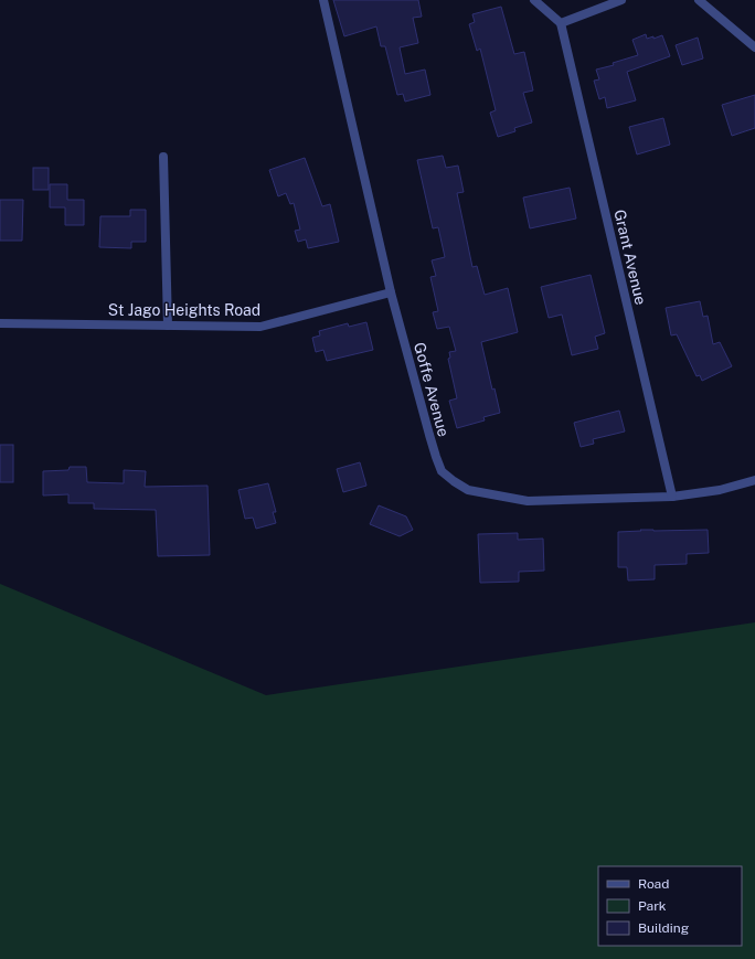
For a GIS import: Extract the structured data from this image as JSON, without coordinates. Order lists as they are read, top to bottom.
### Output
{
  "streets": {
    "street": ["Grant Avenue", "St Jago Heights Road", "Goffe Avenue"]
  },
  "crossings": [
    ["Grant Avenue", "Goffe Avenue"],
    ["St Jago Heights Road", "Goffe Avenue"]
  ],
  "legend": ["Road", "Park", "Building"]
}
